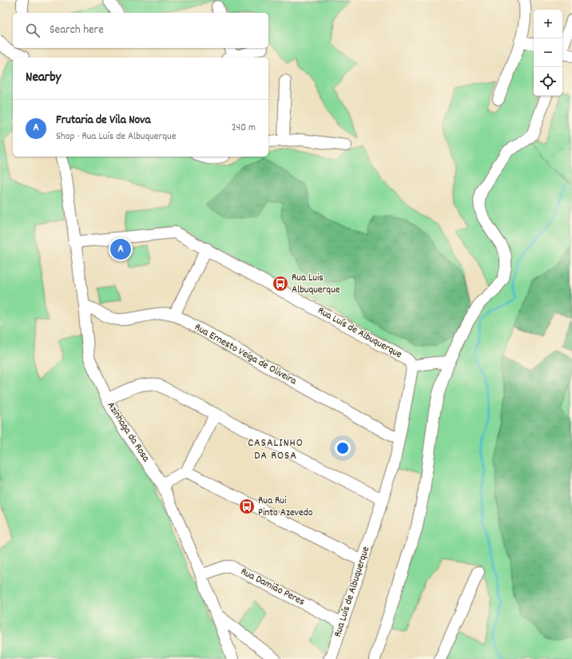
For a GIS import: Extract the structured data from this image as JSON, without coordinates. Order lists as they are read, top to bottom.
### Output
{
  "streets": {
    "street": [
      "Rua Luís de Albuquerque",
      "Rua Ernesto Veiga de Oliveira",
      "Azinhaga da Rosa",
      "Rua Damião Peres"
    ]
  },
  "crossings": [
    ["Rua Luís de Albuquerque", "Rua Ernesto Veiga de Oliveira"],
    ["Rua Luís de Albuquerque", "Azinhaga da Rosa"],
    ["Rua Luís de Albuquerque", "Rua Damião Peres"],
    ["Rua Ernesto Veiga de Oliveira", "Azinhaga da Rosa"],
    ["Azinhaga da Rosa", "Rua Damião Peres"]
  ],
  "districts": ["CASALINHO DA ROSA"],
  "places": {
    "bus stop": ["Rua Luis Albuquerque", "Rua Rui Pinto Azevedo"]
  },
  "page": {
    "map_buttons": ["+", "−"],
    "search": "Search here",
    "heading": "Nearby",
    "list": [
      {
        "mark": "A",
        "name": "Frutaria de Vila Nova",
        "note": "Shop · Rua Luís de Albuquerque",
        "value": "240 m"
      }
    ],
    "pins": "A"
  }
}
